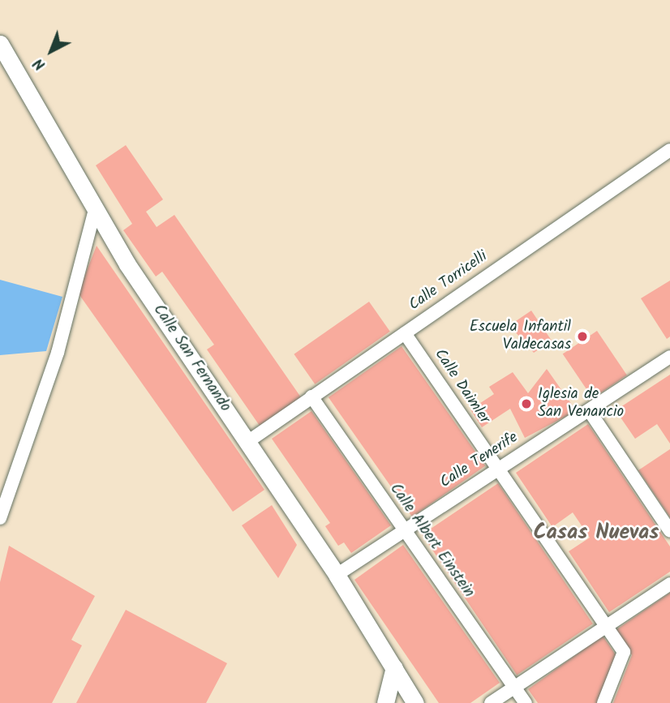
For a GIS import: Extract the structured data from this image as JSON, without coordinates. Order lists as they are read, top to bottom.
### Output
{
  "streets": {
    "street": [
      "Calle Torricelli",
      "Calle San Fernando",
      "Calle Daimler",
      "Calle Tenerife",
      "Calle Albert Einstein"
    ]
  },
  "crossings": [
    ["Calle Torricelli", "Calle San Fernando"],
    ["Calle Torricelli", "Calle Daimler"],
    ["Calle Torricelli", "Calle Albert Einstein"],
    ["Calle San Fernando", "Calle Tenerife"],
    ["Calle Daimler", "Calle Tenerife"],
    ["Calle Tenerife", "Calle Albert Einstein"]
  ],
  "districts": ["Casas Nuevas"],
  "places": ["Escuela Infantil Valdecasas", "Iglesia de San Venancio"],
  "north": "bottom left"
}
